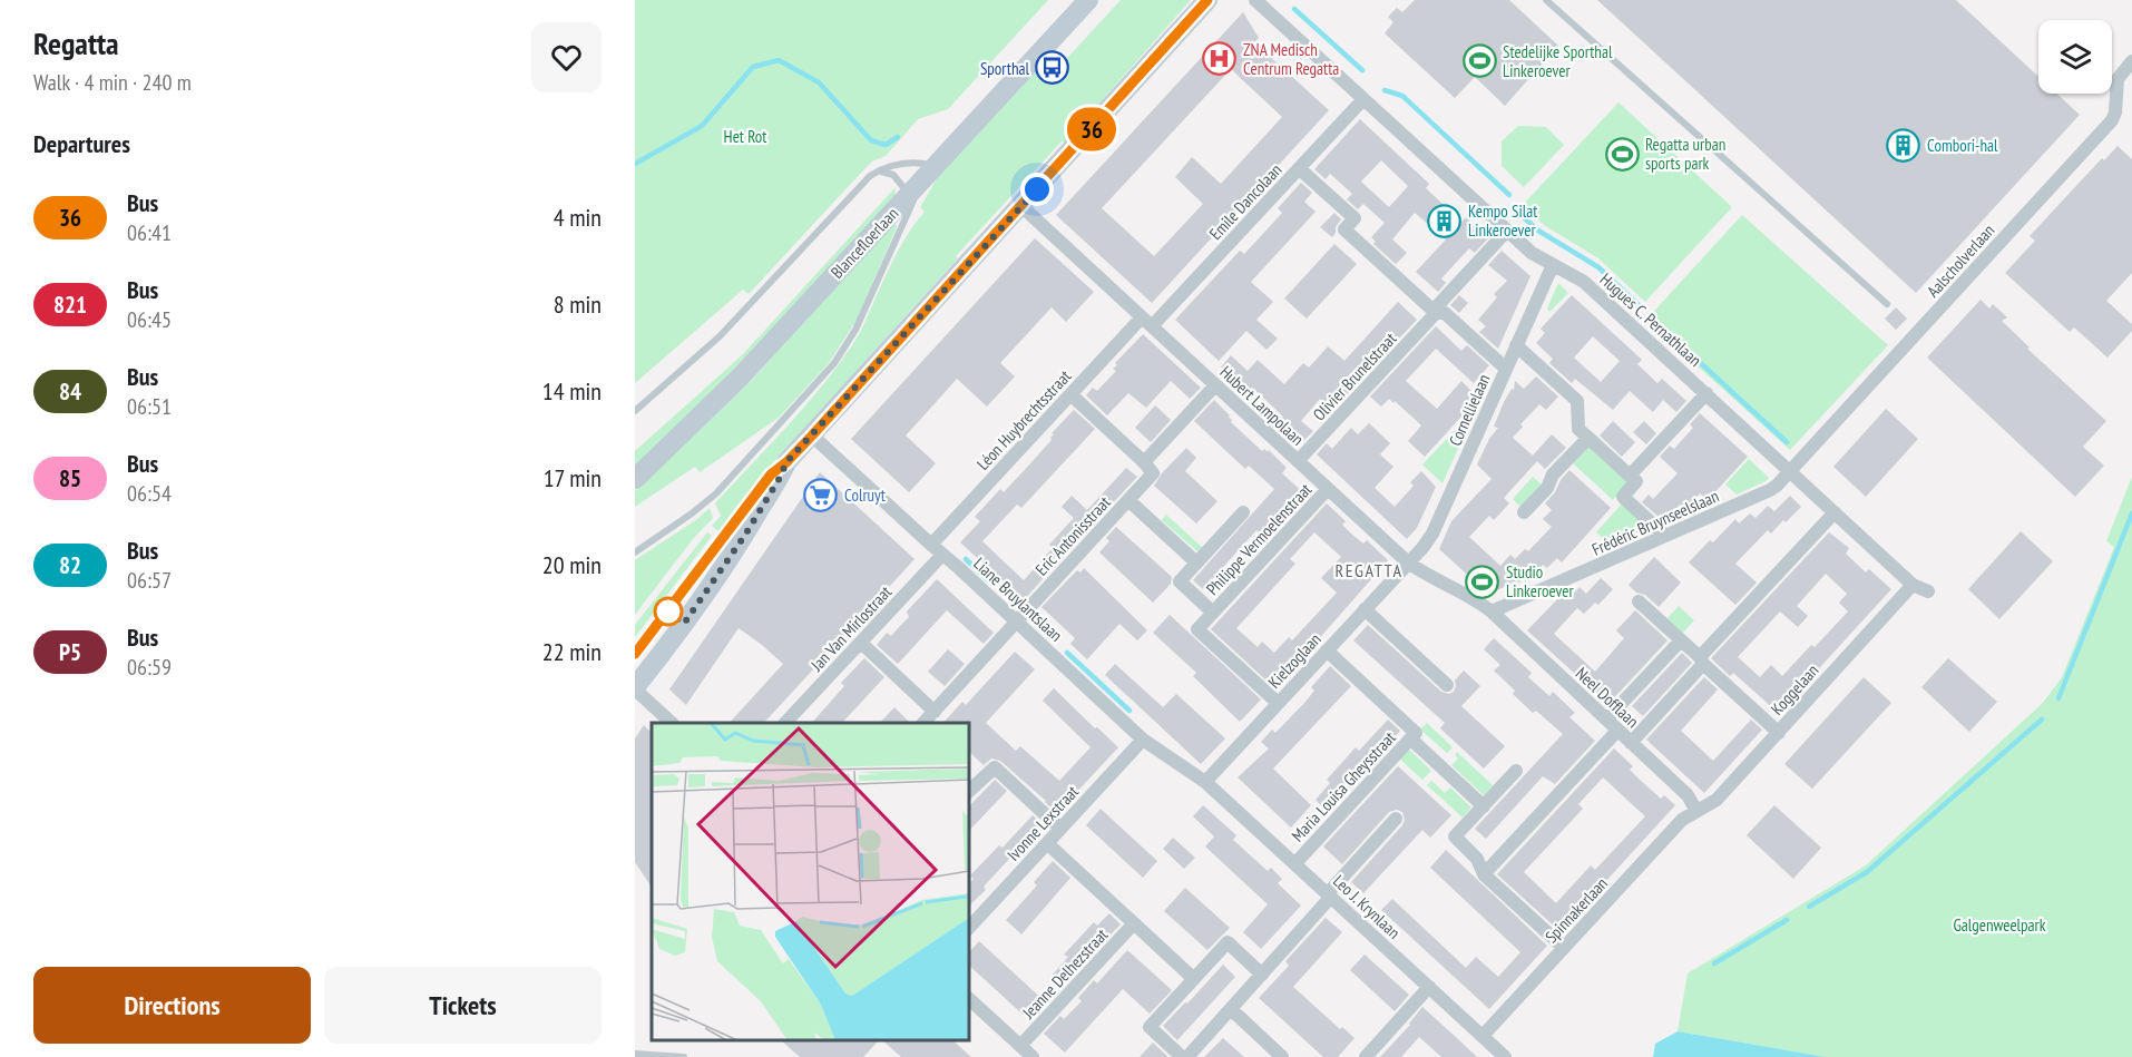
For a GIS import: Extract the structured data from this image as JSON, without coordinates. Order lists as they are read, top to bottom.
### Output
{
  "streets": {
    "main road": ["Blancefloerlaan"],
    "street": [
      "Emile Dancolaan",
      "Aalscholverlaan",
      "Hugues C. Pernathlaan",
      "Olivier Brunelstraat",
      "Hubert Lampolaan",
      "Cornellielaan",
      "Léon Huybrechtsstraat",
      "Frédéric Bruynseelslaan",
      "Eric Antonisstraat",
      "Philippe Vermoelenstraat",
      "Liane Bruylantslaan",
      "Jan Van Mirlostraat",
      "Kielzoglaan",
      "Koggelaan",
      "Neel Dofflaan",
      "Maria Louisa Gheysstraat",
      "Ivonne Lexstraat",
      "Leo J. Krynlaan",
      "Spinnakerlaan",
      "Jeanne Delhezstraat"
    ]
  },
  "crossings": [
    ["Emile Dancolaan", "Hugues C. Pernathlaan"],
    ["Emile Dancolaan", "Hubert Lampolaan"],
    ["Emile Dancolaan", "Léon Huybrechtsstraat"],
    ["Aalscholverlaan", "Hugues C. Pernathlaan"],
    ["Aalscholverlaan", "Frédéric Bruynseelslaan"],
    ["Hugues C. Pernathlaan", "Olivier Brunelstraat"],
    ["Hugues C. Pernathlaan", "Cornellielaan"],
    ["Hugues C. Pernathlaan", "Frédéric Bruynseelslaan"],
    ["Hugues C. Pernathlaan", "Koggelaan"],
    ["Olivier Brunelstraat", "Hubert Lampolaan"],
    ["Hubert Lampolaan", "Cornellielaan"],
    ["Hubert Lampolaan", "Léon Huybrechtsstraat"],
    ["Hubert Lampolaan", "Frédéric Bruynseelslaan"],
    ["Hubert Lampolaan", "Eric Antonisstraat"],
    ["Hubert Lampolaan", "Philippe Vermoelenstraat"],
    ["Hubert Lampolaan", "Kielzoglaan"],
    ["Hubert Lampolaan", "Neel Dofflaan"],
    ["Cornellielaan", "Kielzoglaan"],
    ["Léon Huybrechtsstraat", "Liane Bruylantslaan"],
    ["Frédéric Bruynseelslaan", "Neel Dofflaan"],
    ["Eric Antonisstraat", "Liane Bruylantslaan"],
    ["Liane Bruylantslaan", "Jan Van Mirlostraat"],
    ["Liane Bruylantslaan", "Kielzoglaan"],
    ["Liane Bruylantslaan", "Ivonne Lexstraat"],
    ["Liane Bruylantslaan", "Leo J. Krynlaan"],
    ["Kielzoglaan", "Leo J. Krynlaan"],
    ["Koggelaan", "Neel Dofflaan"],
    ["Koggelaan", "Spinnakerlaan"],
    ["Neel Dofflaan", "Spinnakerlaan"],
    ["Maria Louisa Gheysstraat", "Leo J. Krynlaan"],
    ["Leo J. Krynlaan", "Spinnakerlaan"]
  ],
  "districts": ["REGATTA"],
  "parks": ["Het Rot", "Galgenweelpark"],
  "places": {
    "hospital": ["ZNA Medisch Centrum Regatta"],
    "sports": ["Stedelijke Sporthal Linkeroever", "Regatta urban sports park", "Studio Linkeroever"],
    "bus stop": ["Sporthal"],
    "building": ["Combori-hal", "Kempo Silat Linkeroever"],
    "supermarket": ["Colruyt"]
  },
  "lines": ["bus line 36"],
  "page": {
    "heading": [
      ["Regatta", "Walk · 4 min · 240 m"],
      "Departures"
    ],
    "on_map": "36",
    "list": [
      {
        "mark": "36",
        "name": "Bus",
        "note": "06:41",
        "value": "4 min"
      },
      {
        "mark": "821",
        "name": "Bus",
        "note": "06:45",
        "value": "8 min"
      },
      {
        "mark": "84",
        "name": "Bus",
        "note": "06:51",
        "value": "14 min"
      },
      {
        "mark": "85",
        "name": "Bus",
        "note": "06:54",
        "value": "17 min"
      },
      {
        "mark": "82",
        "name": "Bus",
        "note": "06:57",
        "value": "20 min"
      },
      {
        "mark": "P5",
        "name": "Bus",
        "note": "06:59",
        "value": "22 min"
      }
    ],
    "buttons": ["Directions", "Tickets"]
  }
}
